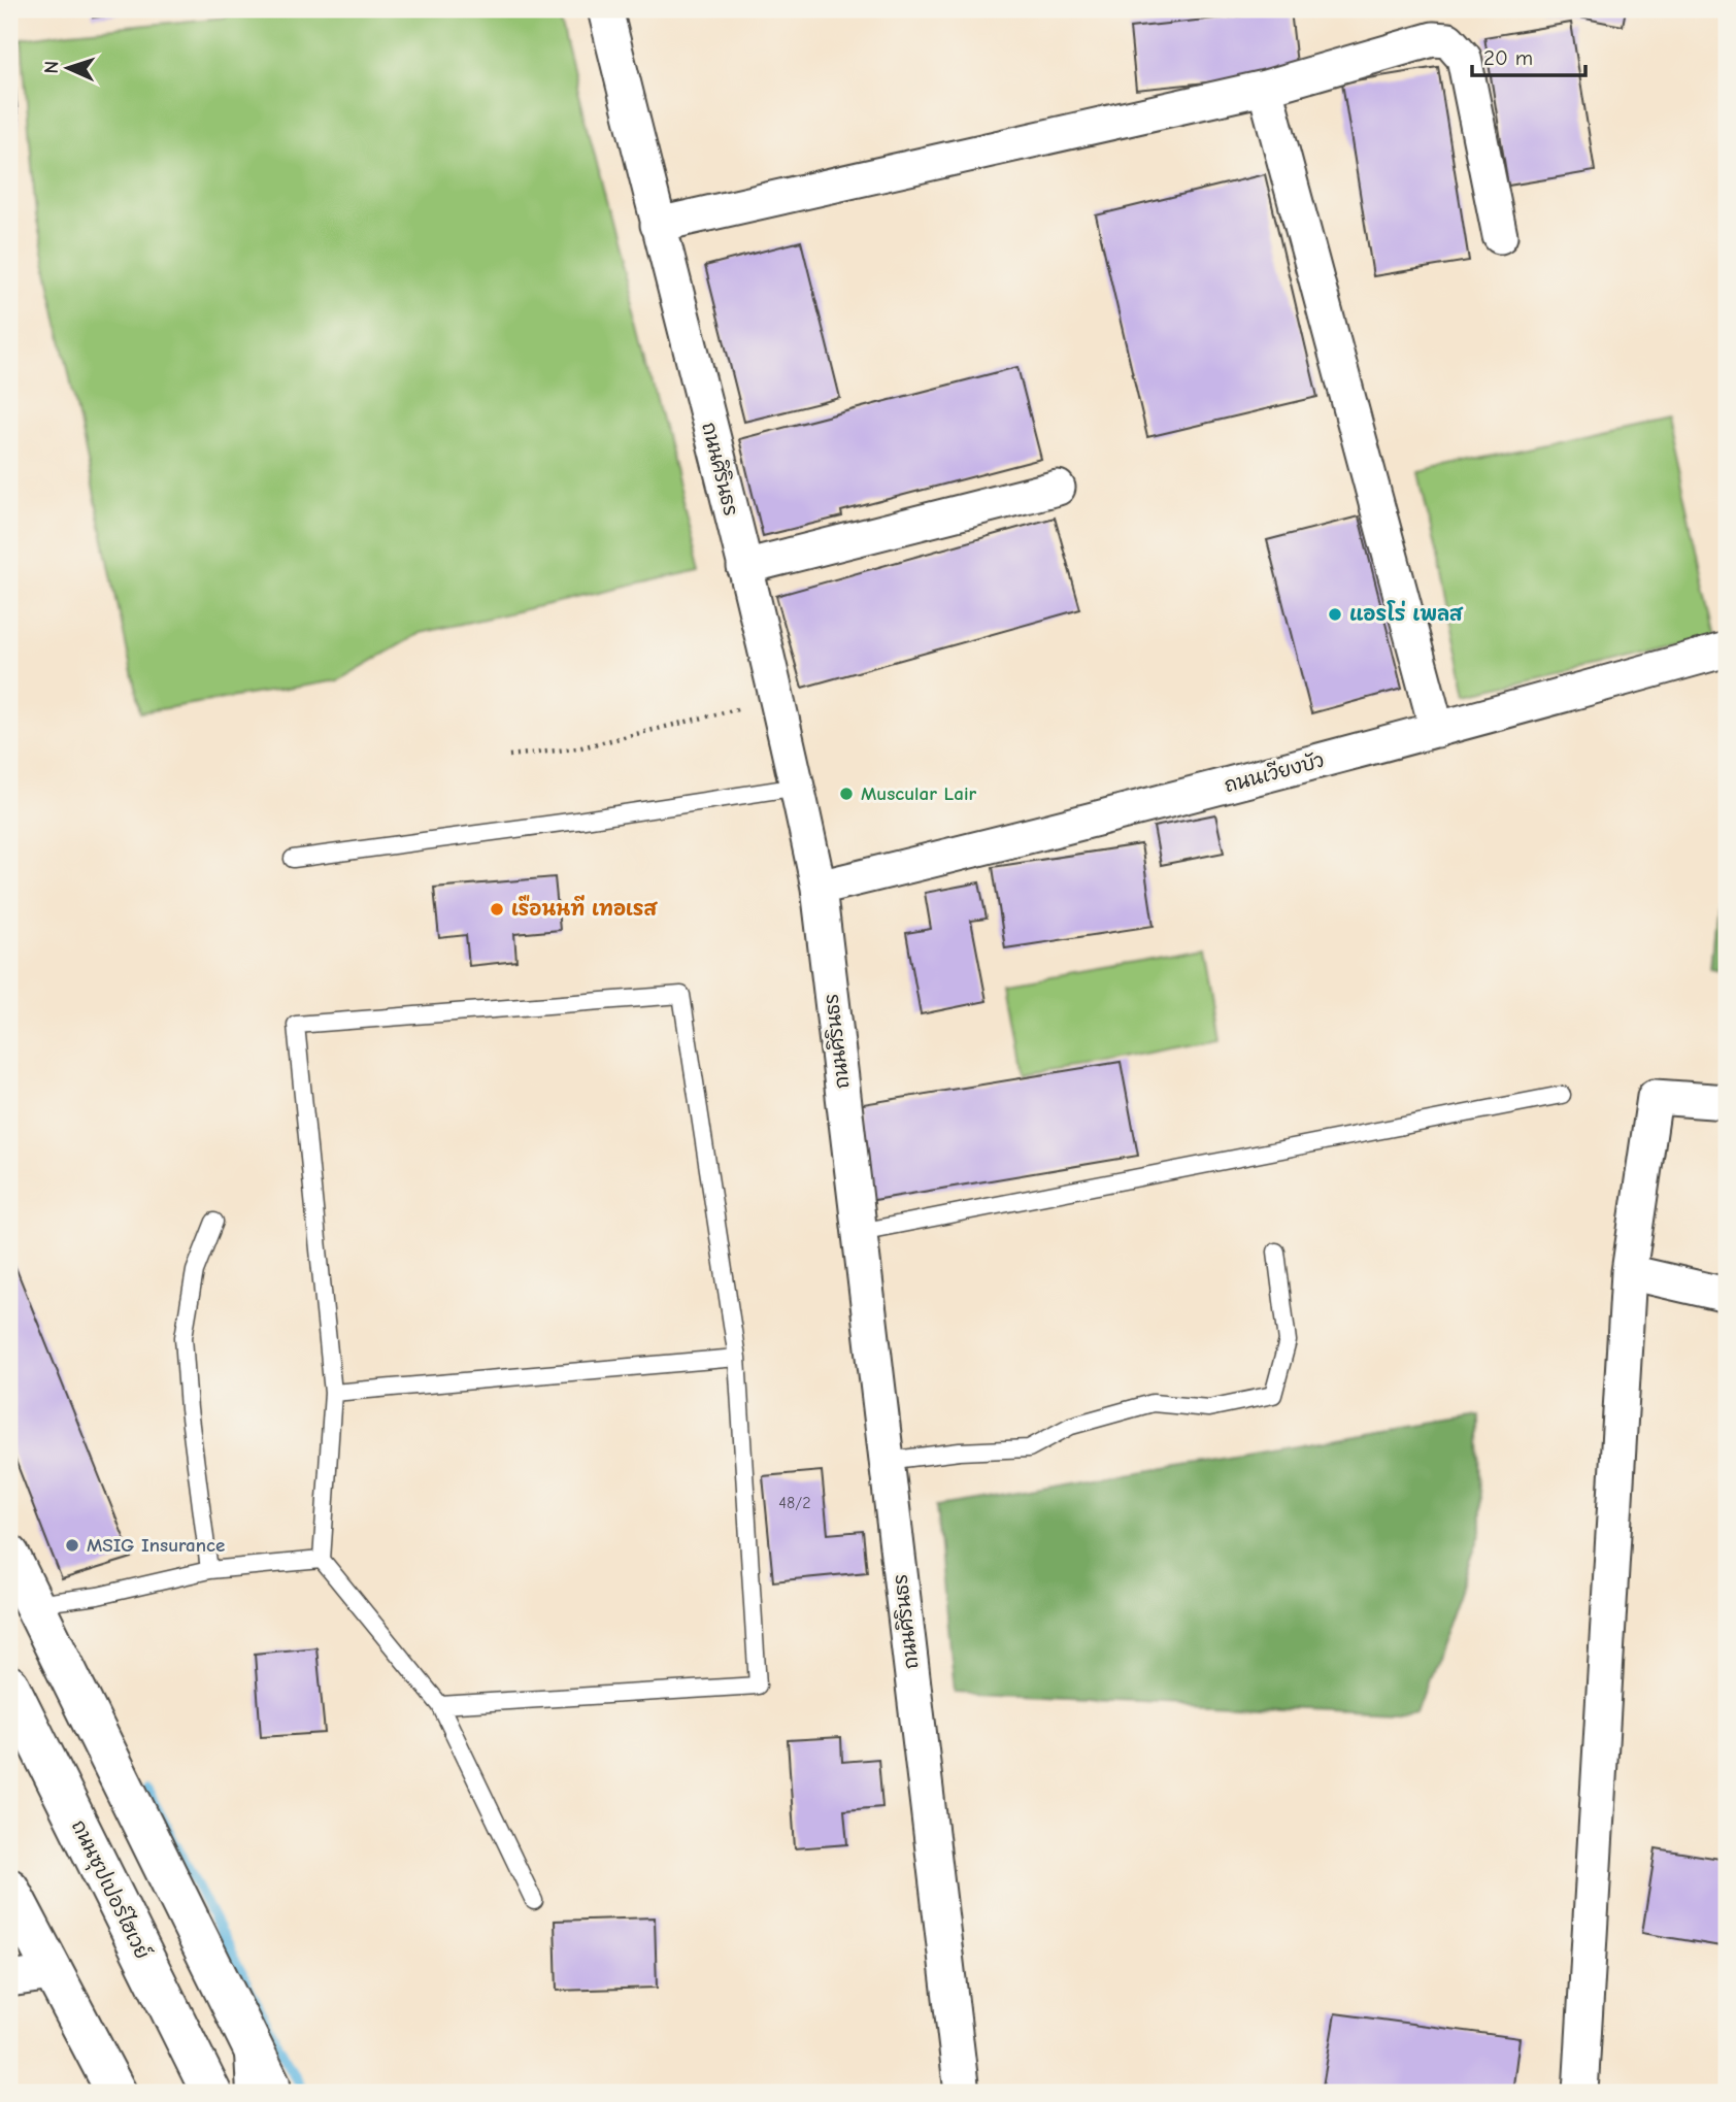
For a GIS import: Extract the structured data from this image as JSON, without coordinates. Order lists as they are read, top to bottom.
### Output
{
  "streets": {
    "main road": ["ถนนซุปเปอร์ไฮเวย์"],
    "street": ["ถนนศิรินธร", "ถนนเวียงบัว"]
  },
  "crossings": [
    ["ถนนศิรินธร", "ถนนเวียงบัว"]
  ],
  "places": [
    "แอรโร่ เพลส",
    "Muscular Lair",
    "เรือนนที เทอเรส",
    "MSIG Insurance"
  ],
  "house_numbers": ["48/2"],
  "scale_bar": "20 m",
  "north": "left"
}
